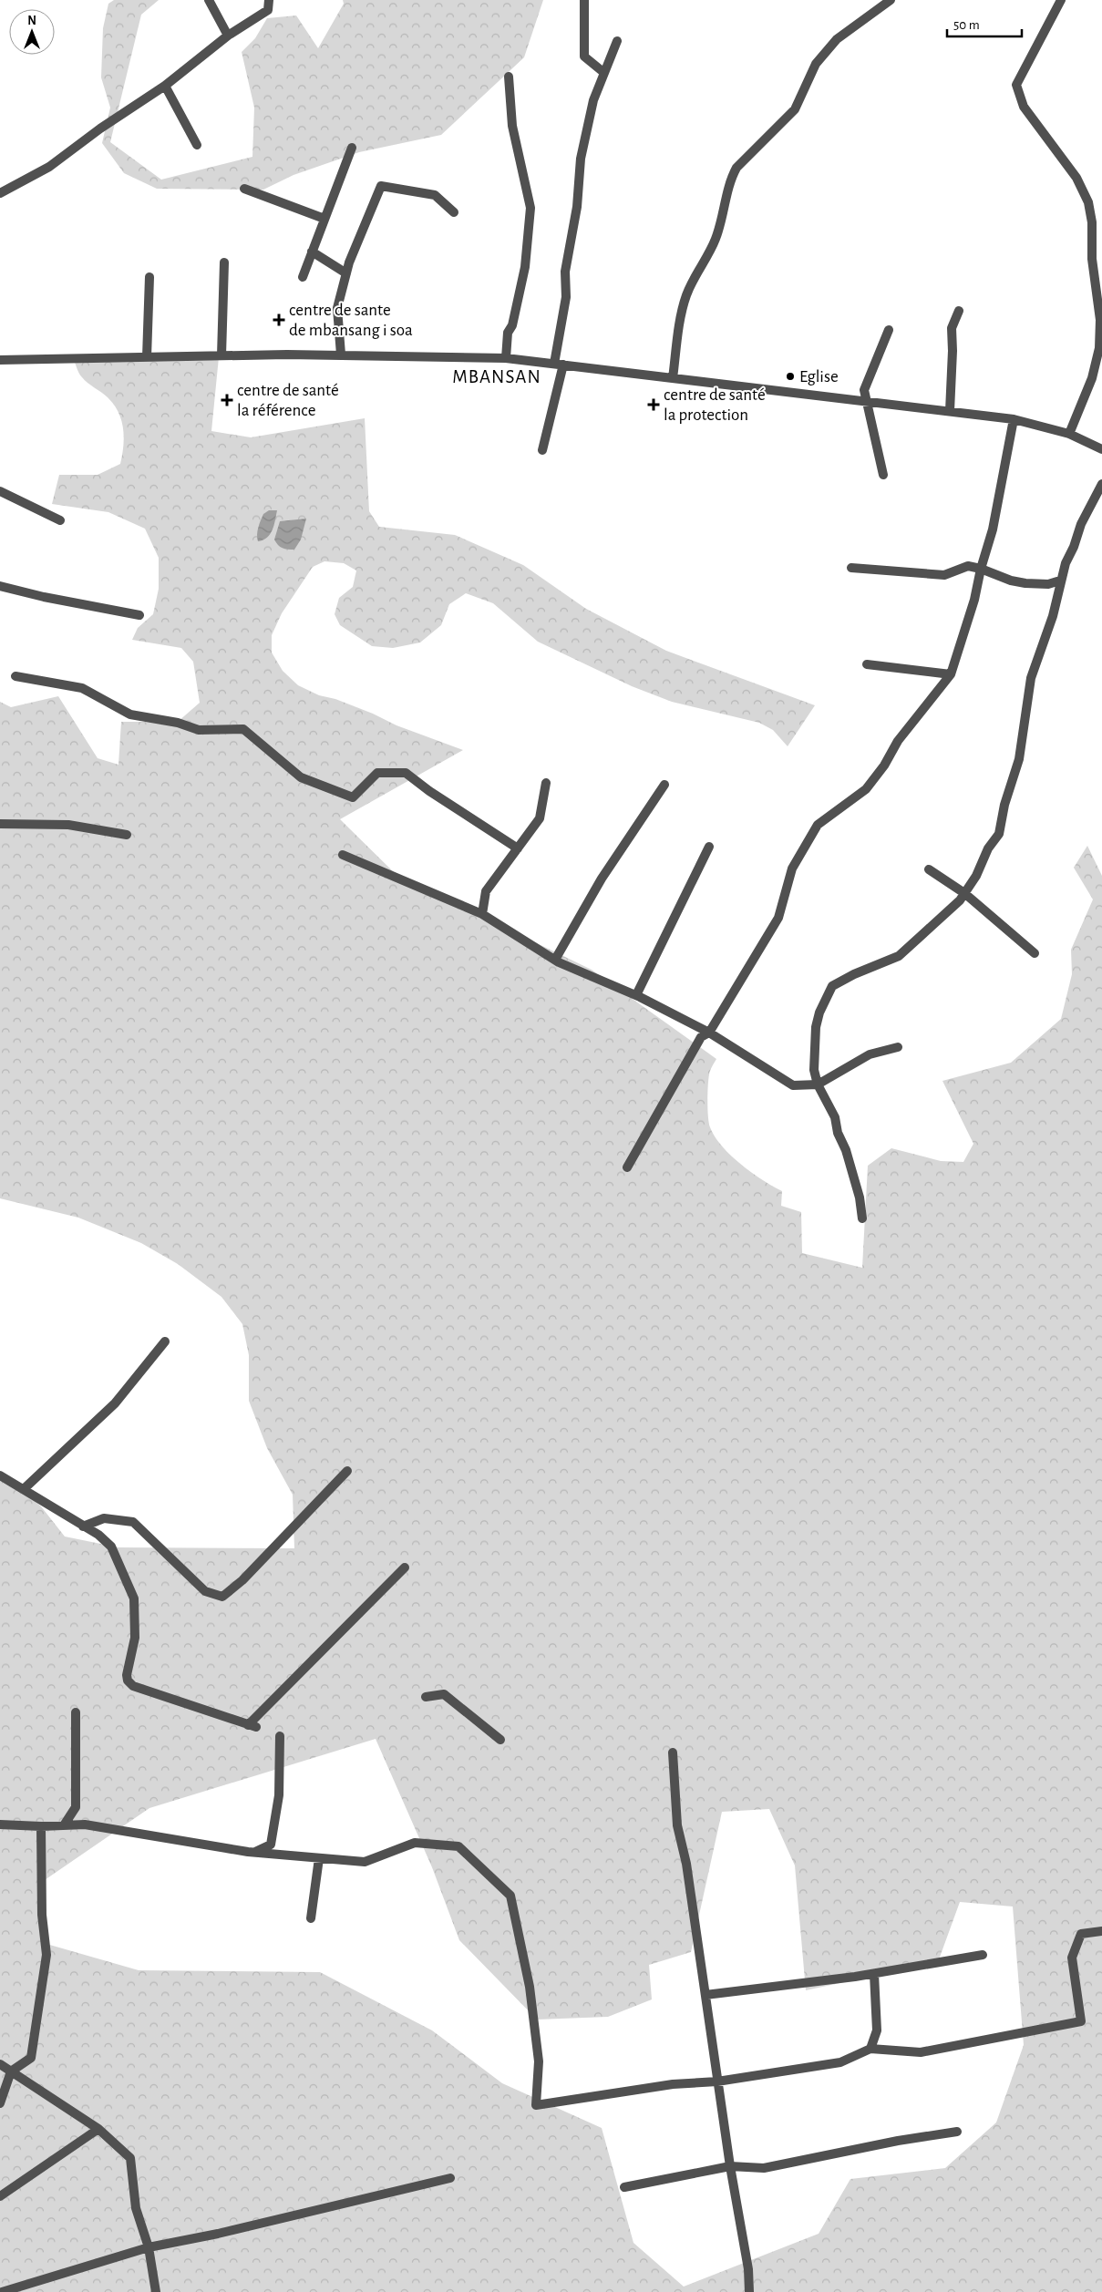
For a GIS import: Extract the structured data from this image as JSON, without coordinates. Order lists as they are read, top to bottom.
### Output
{
  "districts": ["MBANSAN"],
  "places": {
    "health": ["centre de sante de mbansang i soa", "centre de santé la référence", "centre de santé la protection"],
    "other": ["Eglise"]
  },
  "scale_bar": "50 m",
  "north": "top"
}
